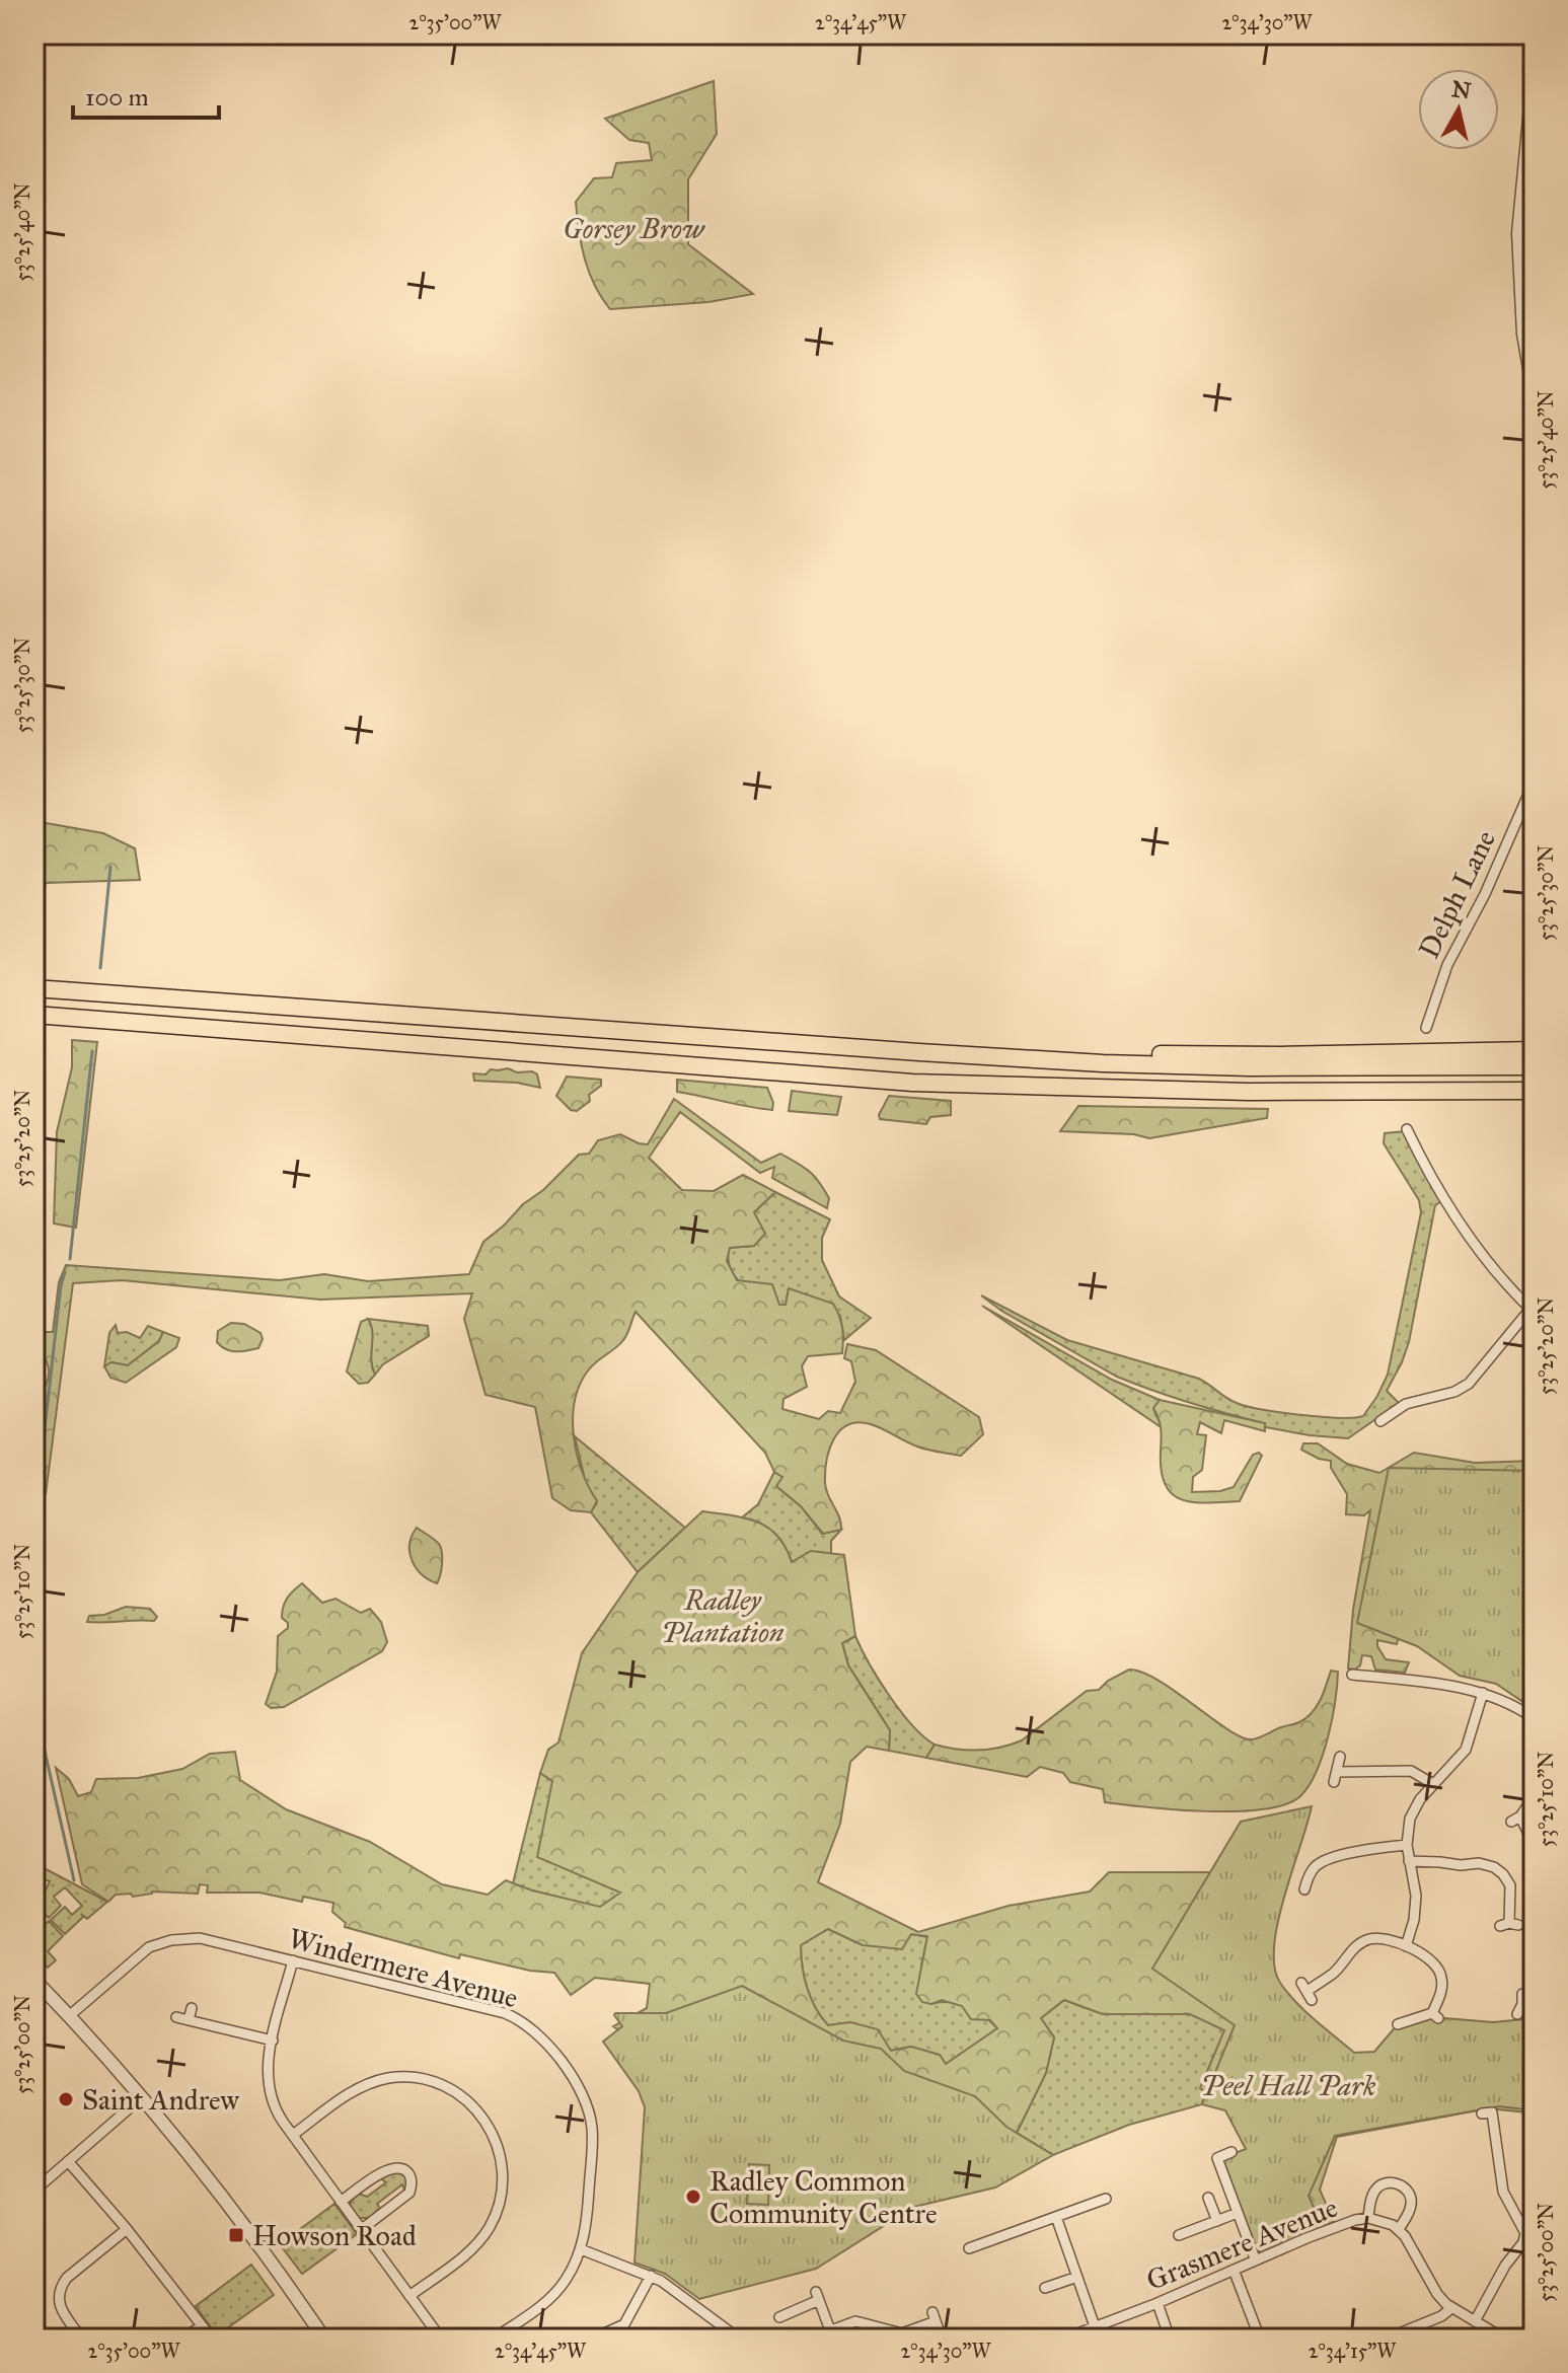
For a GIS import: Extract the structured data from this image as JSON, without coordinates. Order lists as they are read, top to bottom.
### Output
{
  "streets": {
    "street": ["Delph Lane", "Windermere Avenue", "Grasmere Avenue"]
  },
  "parks": ["Gorsey Brow", "Radley Plantation", "Peel Hall Park"],
  "places": {
    "other": ["Saint Andrew", "Radley Common Community Centre"],
    "transit": ["Howson Road"]
  },
  "scale_bar": "100 m",
  "north": "top",
  "coordinates": [
    "2°35'00\"W",
    "2°34'45\"W",
    "2°34'30\"W",
    "53°25'40\"N",
    "53°25'30\"N",
    "53°25'20\"N",
    "53°25'10\"N",
    "53°25'00\"N",
    "2°34'15\"W"
  ]
}
